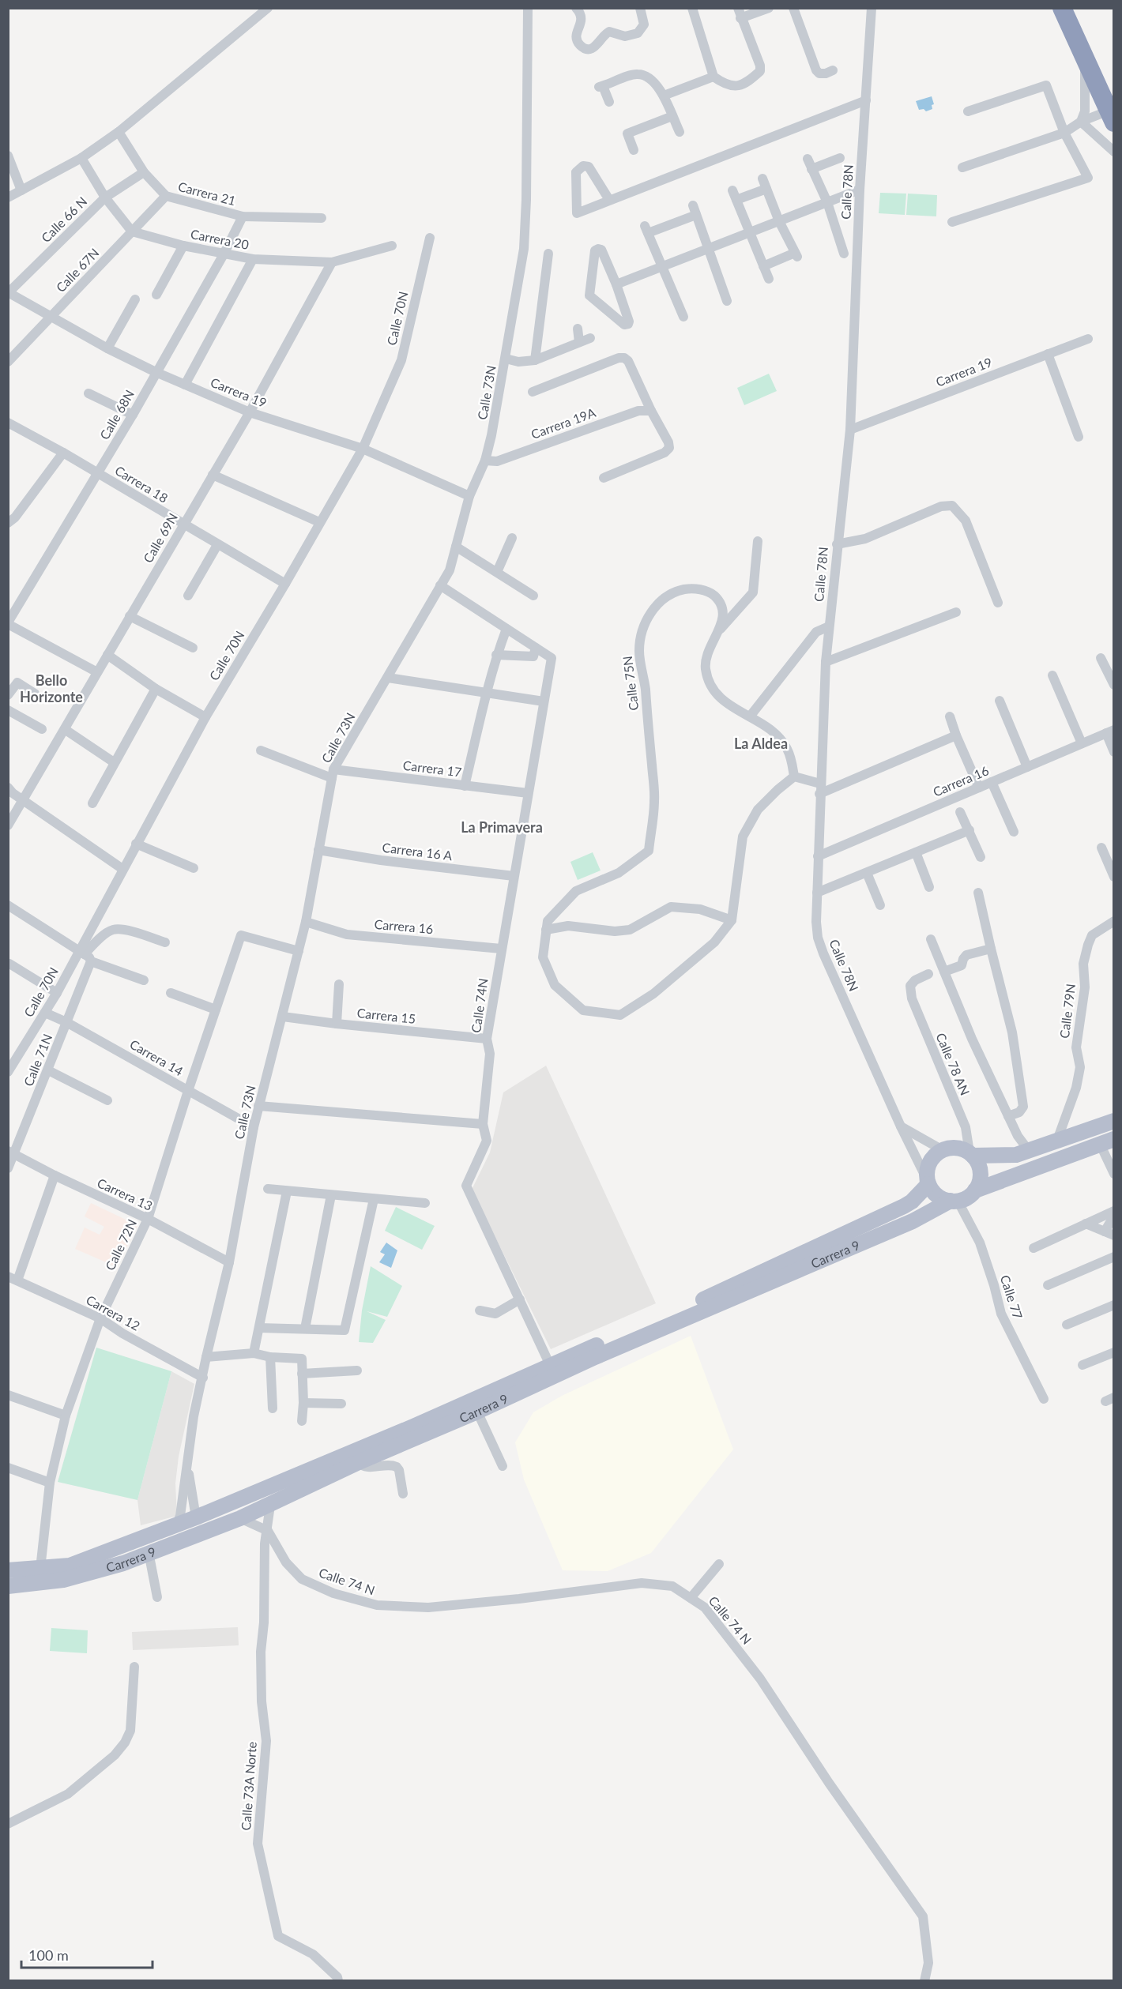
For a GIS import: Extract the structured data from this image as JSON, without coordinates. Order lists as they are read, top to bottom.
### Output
{
  "streets": {
    "main road": ["Carrera 9"],
    "street": [
      "Calle 78N",
      "Carrera 21",
      "Calle 66 N",
      "Carrera 20",
      "Calle 67N",
      "Calle 70N",
      "Carrera 19",
      "Calle 73N",
      "Calle 68N",
      "Carrera 19A",
      "Carrera 18",
      "Calle 69N",
      "Calle 75N",
      "Carrera 17",
      "Carrera 16",
      "Carrera 16 A",
      "Calle 74N",
      "Calle 79N",
      "Carrera 15",
      "Carrera 14",
      "Calle 71N",
      "Calle 78 AN",
      "Carrera 13",
      "Calle 72N",
      "Calle 77",
      "Carrera 12",
      "Calle 74 N",
      "Calle 73A Norte"
    ]
  },
  "crossings": [
    ["Calle 78N", "Carrera 19"],
    ["Calle 78N", "Carrera 16"],
    ["Calle 78N", "Calle 78 AN"],
    ["Calle 78N", "Carrera 9"],
    ["Calle 78N", "Calle 77"],
    ["Carrera 21", "Calle 66 N"],
    ["Carrera 21", "Calle 67N"],
    ["Carrera 21", "Calle 68N"],
    ["Calle 66 N", "Carrera 19"],
    ["Carrera 20", "Calle 67N"],
    ["Carrera 20", "Calle 68N"],
    ["Carrera 20", "Calle 69N"],
    ["Calle 67N", "Carrera 19"],
    ["Calle 70N", "Carrera 19"],
    ["Calle 70N", "Carrera 18"],
    ["Calle 70N", "Carrera 14"],
    ["Calle 70N", "Calle 71N"],
    ["Carrera 19", "Calle 73N"],
    ["Carrera 19", "Calle 68N"],
    ["Carrera 19", "Calle 69N"],
    ["Calle 73N", "Carrera 19A"],
    ["Calle 73N", "Carrera 17"],
    ["Calle 73N", "Carrera 16"],
    ["Calle 73N", "Carrera 16 A"],
    ["Calle 73N", "Carrera 15"],
    ["Calle 73N", "Carrera 14"],
    ["Calle 73N", "Carrera 13"],
    ["Calle 73N", "Calle 72N"],
    ["Calle 73N", "Carrera 9"],
    ["Calle 73N", "Carrera 12"],
    ["Calle 68N", "Carrera 18"],
    ["Carrera 18", "Calle 69N"],
    ["Carrera 17", "Calle 74N"],
    ["Carrera 16", "Calle 74N"],
    ["Carrera 16 A", "Calle 74N"],
    ["Calle 74N", "Carrera 15"],
    ["Calle 74N", "Carrera 9"],
    ["Carrera 14", "Calle 71N"],
    ["Carrera 14", "Calle 72N"],
    ["Calle 71N", "Carrera 13"],
    ["Calle 78 AN", "Carrera 9"],
    ["Calle 78 AN", "Calle 77"],
    ["Carrera 13", "Calle 72N"],
    ["Calle 72N", "Carrera 9"],
    ["Calle 72N", "Carrera 12"],
    ["Carrera 9", "Calle 77"],
    ["Carrera 9", "Calle 73A Norte"],
    ["Calle 74 N", "Calle 73A Norte"]
  ],
  "districts": ["Bello Horizonte", "La Aldea", "La Primavera"],
  "scale_bar": "100 m"
}
